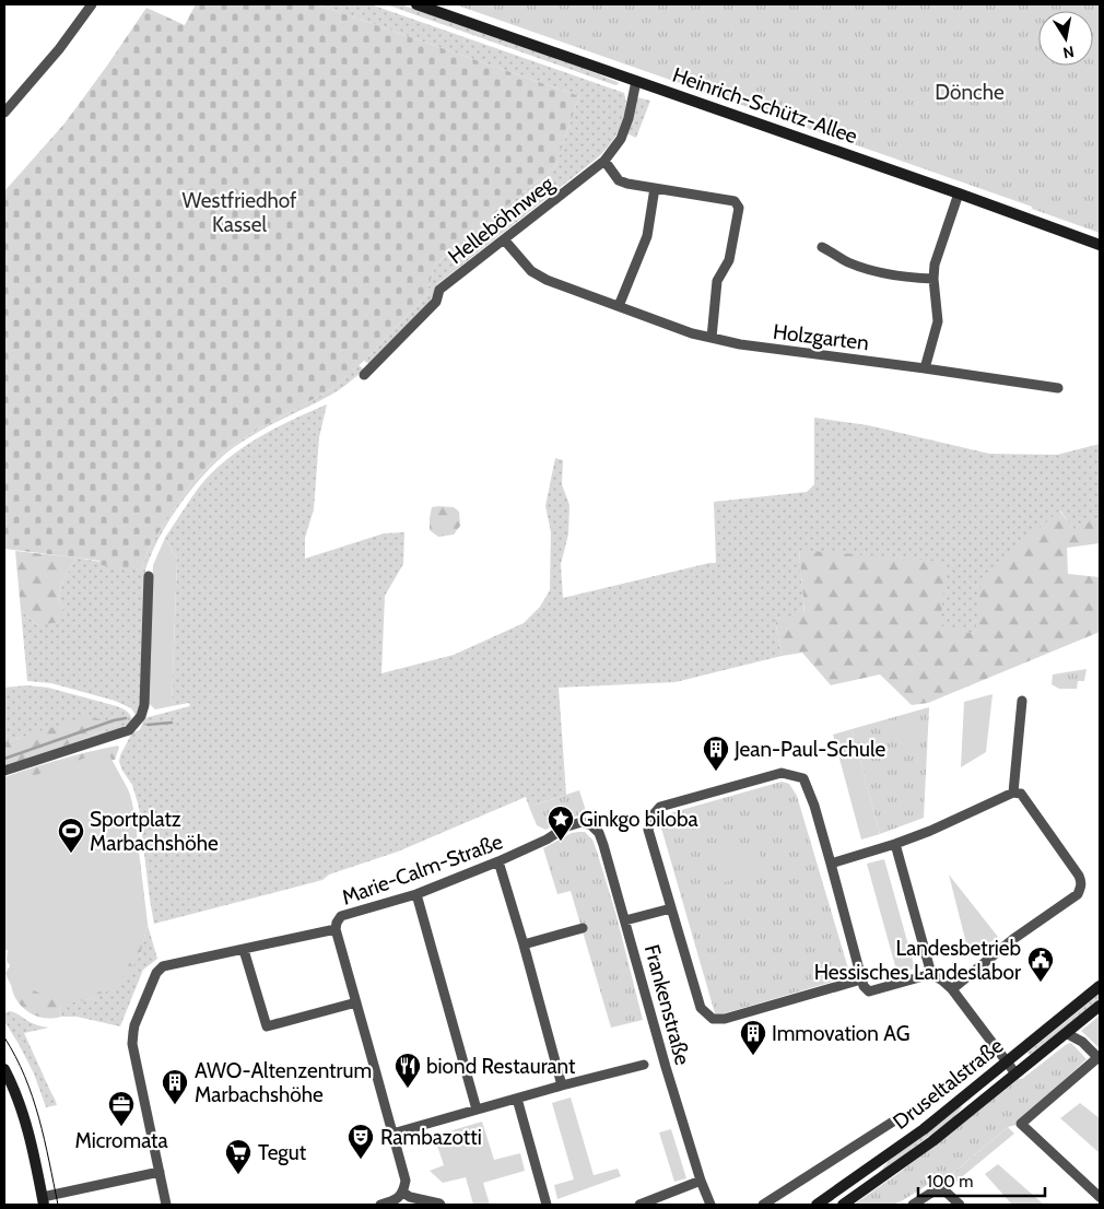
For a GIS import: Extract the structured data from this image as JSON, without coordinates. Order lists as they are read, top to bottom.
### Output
{
  "streets": {
    "main road": ["Heinrich-Schütz-Allee", "Druseltalstraße"],
    "street": [
      "Helleböhnweg",
      "Holzgarten",
      "Marie-Calm-Straße",
      "Frankenstraße"
    ]
  },
  "crossings": [
    ["Heinrich-Schütz-Allee", "Helleböhnweg"],
    ["Helleböhnweg", "Holzgarten"],
    ["Marie-Calm-Straße", "Frankenstraße"]
  ],
  "parks": ["Dönche", "Westfriedhof Kassel"],
  "places": {
    "building": ["Jean-Paul-Schule", "Immovation AG", "AWO-Altenzentrum Marbachshöhe"],
    "place": ["Ginkgo biloba"],
    "sports": ["Sportplatz Marbachshöhe"],
    "public building": ["Landesbetrieb Hessisches Landeslabor"],
    "restaurant": ["biond Restaurant"],
    "office": ["Micromata"],
    "theatre": ["Rambazotti"],
    "supermarket": ["Tegut"]
  },
  "scale_bar": "100 m",
  "north": "bottom"
}
